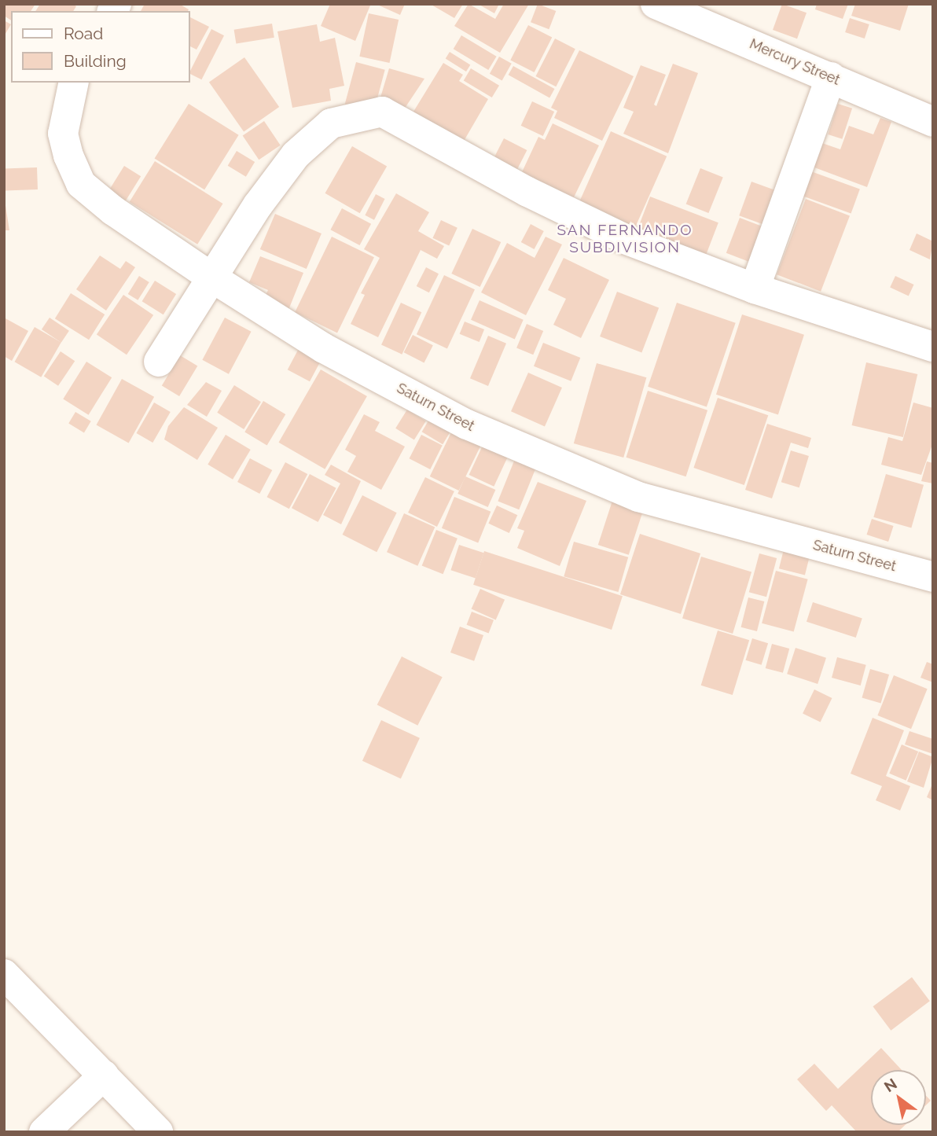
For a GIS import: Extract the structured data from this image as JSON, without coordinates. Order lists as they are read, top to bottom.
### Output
{
  "streets": {
    "street": ["Mercury Street", "Saturn Street"]
  },
  "districts": ["SAN FERNANDO SUBDIVISION"],
  "legend": ["Road", "Building"],
  "north": "top left"
}
